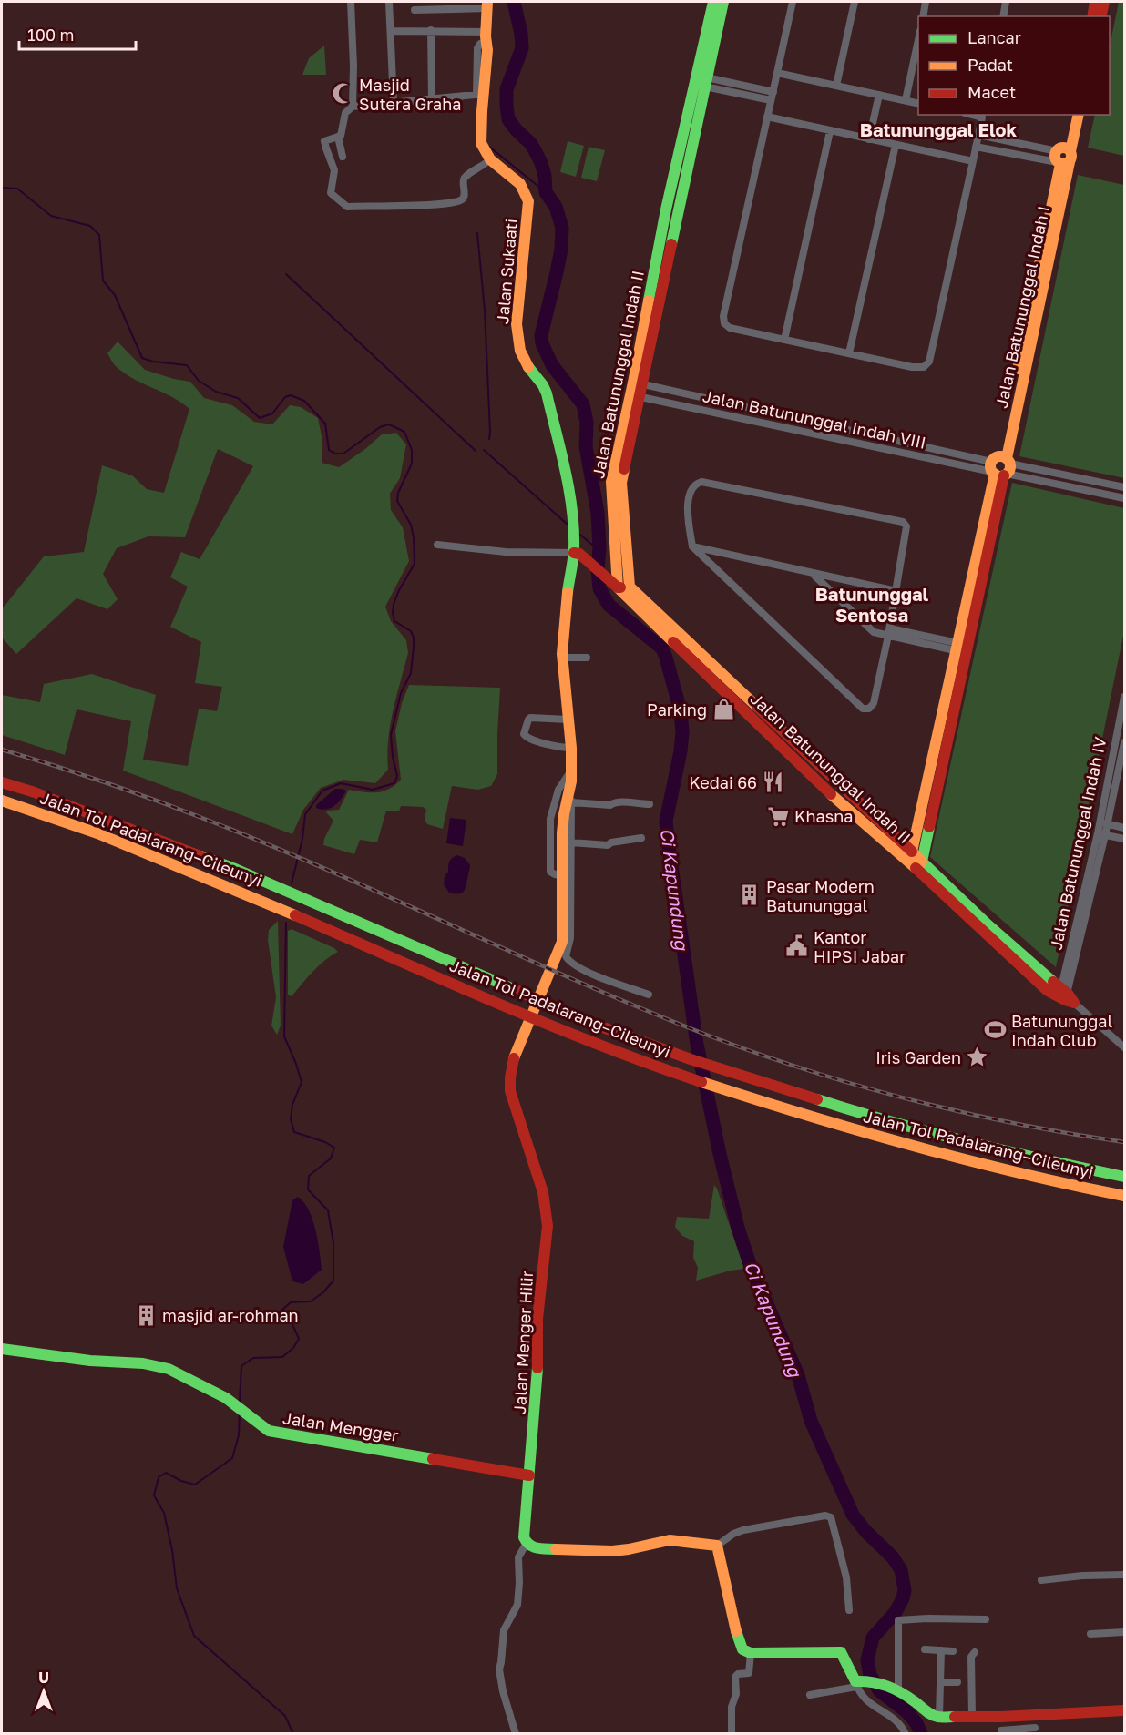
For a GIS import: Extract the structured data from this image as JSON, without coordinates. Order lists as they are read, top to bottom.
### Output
{
  "streets": {
    "main road": [
      "Jalan Sukaati",
      "Jalan Batununggal Indah I",
      "Jalan Batununggal Indah II",
      "Jalan Tol Padalarang–Cileunyi",
      "Jalan Menger Hilir",
      "Jalan Mengger"
    ],
    "street": ["Jalan Batununggal Indah VIII", "Jalan Batununggal Indah IV"]
  },
  "crossings": [
    ["Jalan Sukaati", "Jalan Menger Hilir"],
    ["Jalan Batununggal Indah I", "Jalan Batununggal Indah II"],
    ["Jalan Batununggal Indah I", "Jalan Batununggal Indah VIII"],
    ["Jalan Batununggal Indah II", "Jalan Batununggal Indah VIII"],
    ["Jalan Menger Hilir", "Jalan Mengger"]
  ],
  "districts": ["Batununggal Elok", "Batununggal Sentosa"],
  "water": ["Ci Kapundung"],
  "places": {
    "mosque": ["Masjid Sutera Graha"],
    "shop": ["Parking"],
    "restaurant": ["Kedai 66"],
    "supermarket": ["Khasna"],
    "building": ["Pasar Modern Batununggal", "masjid ar-rohman"],
    "public building": ["Kantor HIPSI Jabar"],
    "sports": ["Batununggal Indah Club"],
    "place": ["Iris Garden"]
  },
  "legend": ["Lancar", "Padat", "Macet"],
  "scale_bar": "100 m",
  "north": "top"
}
